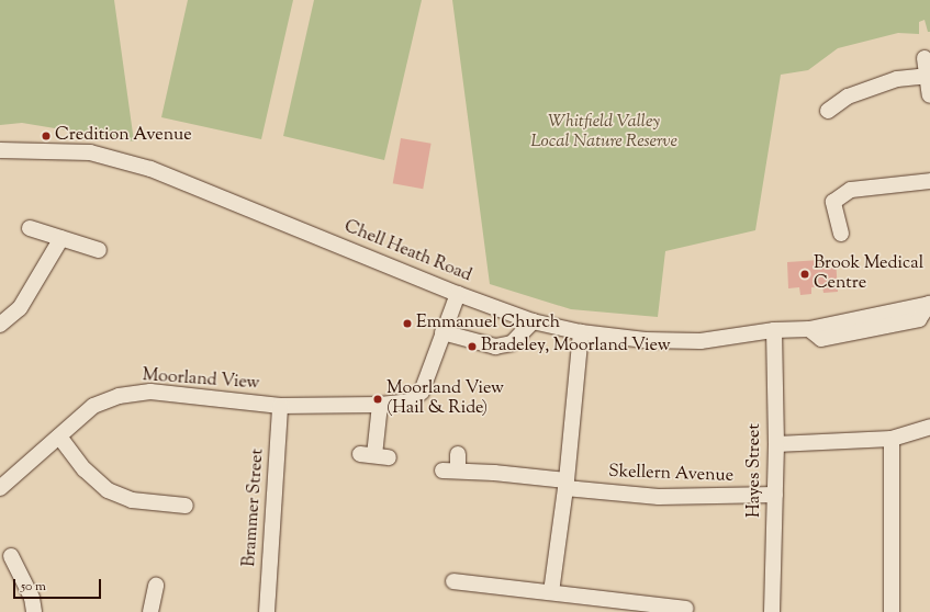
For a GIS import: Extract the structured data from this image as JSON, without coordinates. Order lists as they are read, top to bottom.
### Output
{
  "streets": {
    "street": [
      "Chell Heath Road",
      "Moorland View",
      "Hayes Street",
      "Skellern Avenue",
      "Brammer Street"
    ]
  },
  "crossings": [
    ["Chell Heath Road", "Moorland View"],
    ["Chell Heath Road", "Hayes Street"],
    ["Moorland View", "Brammer Street"],
    ["Hayes Street", "Skellern Avenue"]
  ],
  "parks": ["Whitfield Valley Local Nature Reserve"],
  "places": [
    "Credition Avenue",
    "Brook Medical Centre",
    "Emmanuel Church",
    "Bradeley, Moorland View",
    "Moorland View (Hail & Ride)"
  ],
  "scale_bar": "50 m"
}
